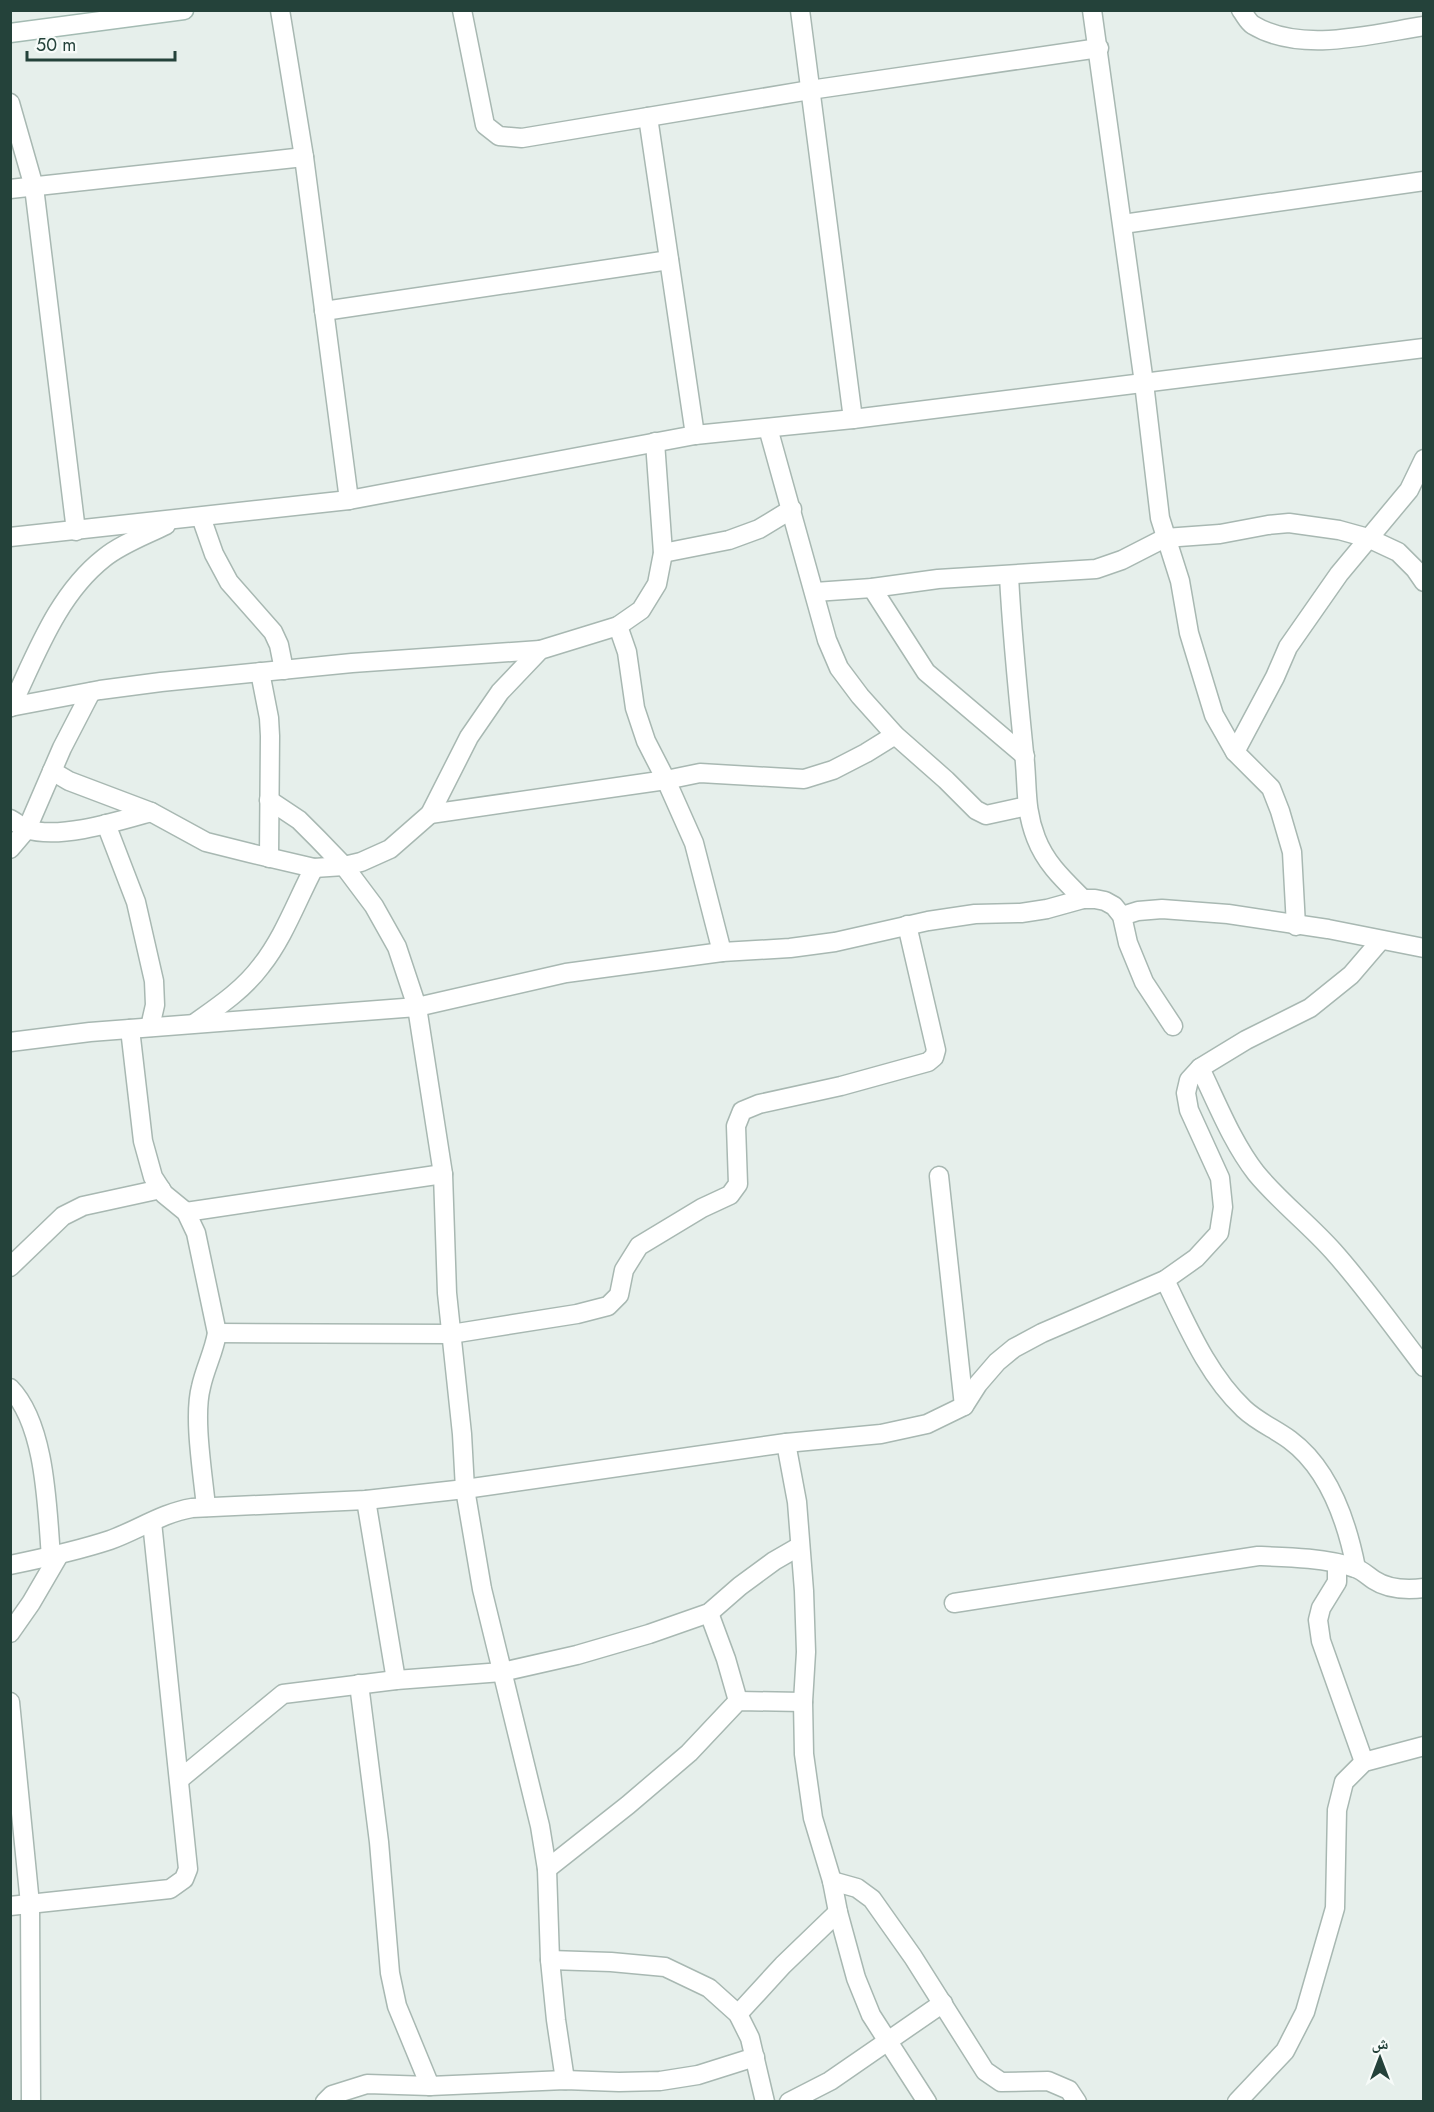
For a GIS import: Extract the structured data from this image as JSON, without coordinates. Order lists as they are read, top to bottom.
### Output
{
  "scale_bar": "50 m",
  "north": "top"
}
